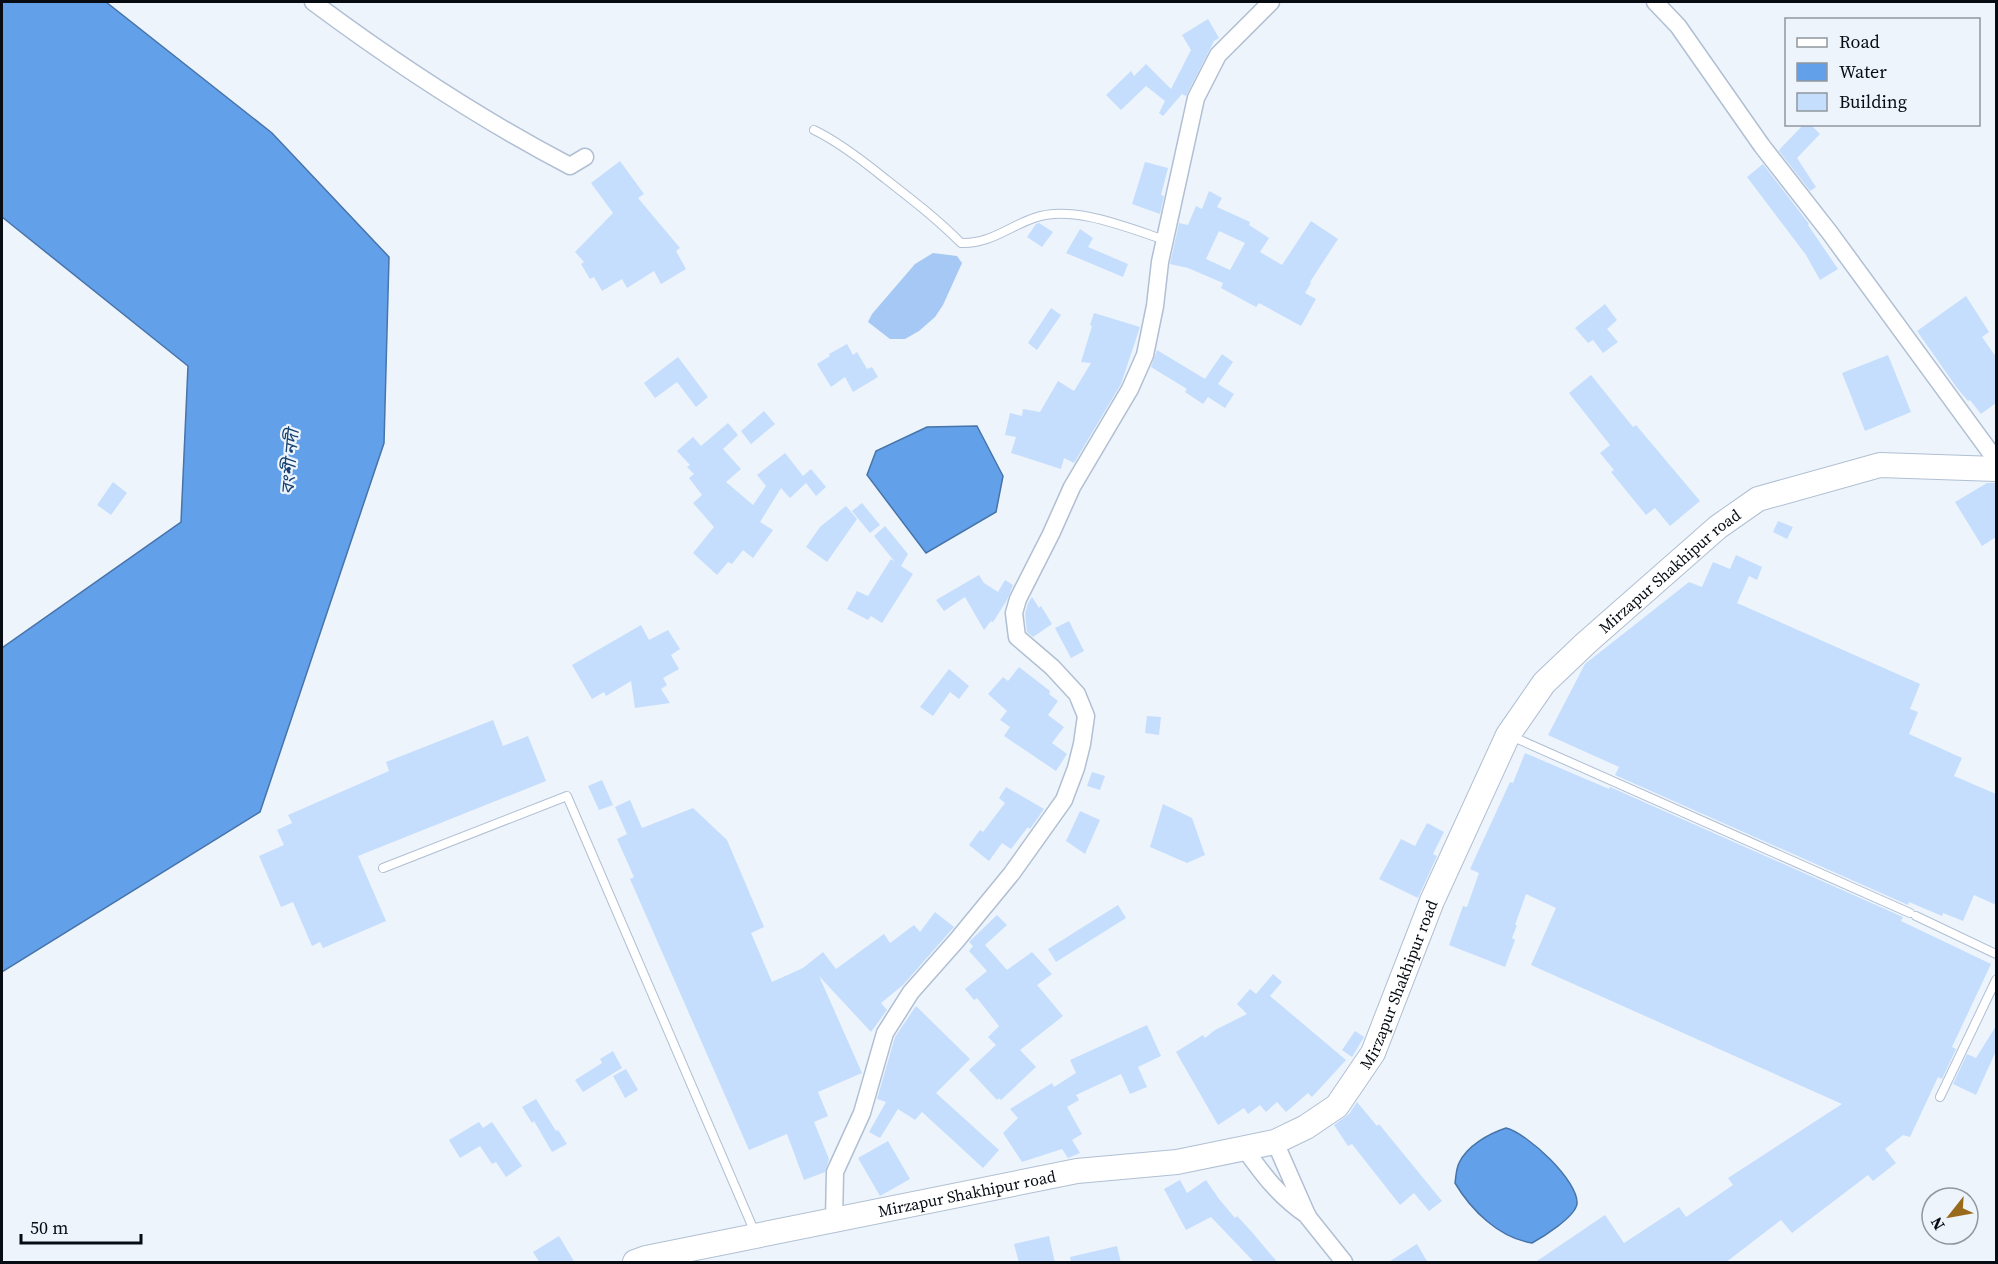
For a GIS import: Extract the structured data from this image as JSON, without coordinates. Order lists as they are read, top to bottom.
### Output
{
  "streets": {
    "main road": ["Mirzapur Shakhipur road"]
  },
  "water": ["বংশী নদী"],
  "legend": ["Road", "Water", "Building"],
  "scale_bar": "50 m",
  "north": "bottom left"
}
